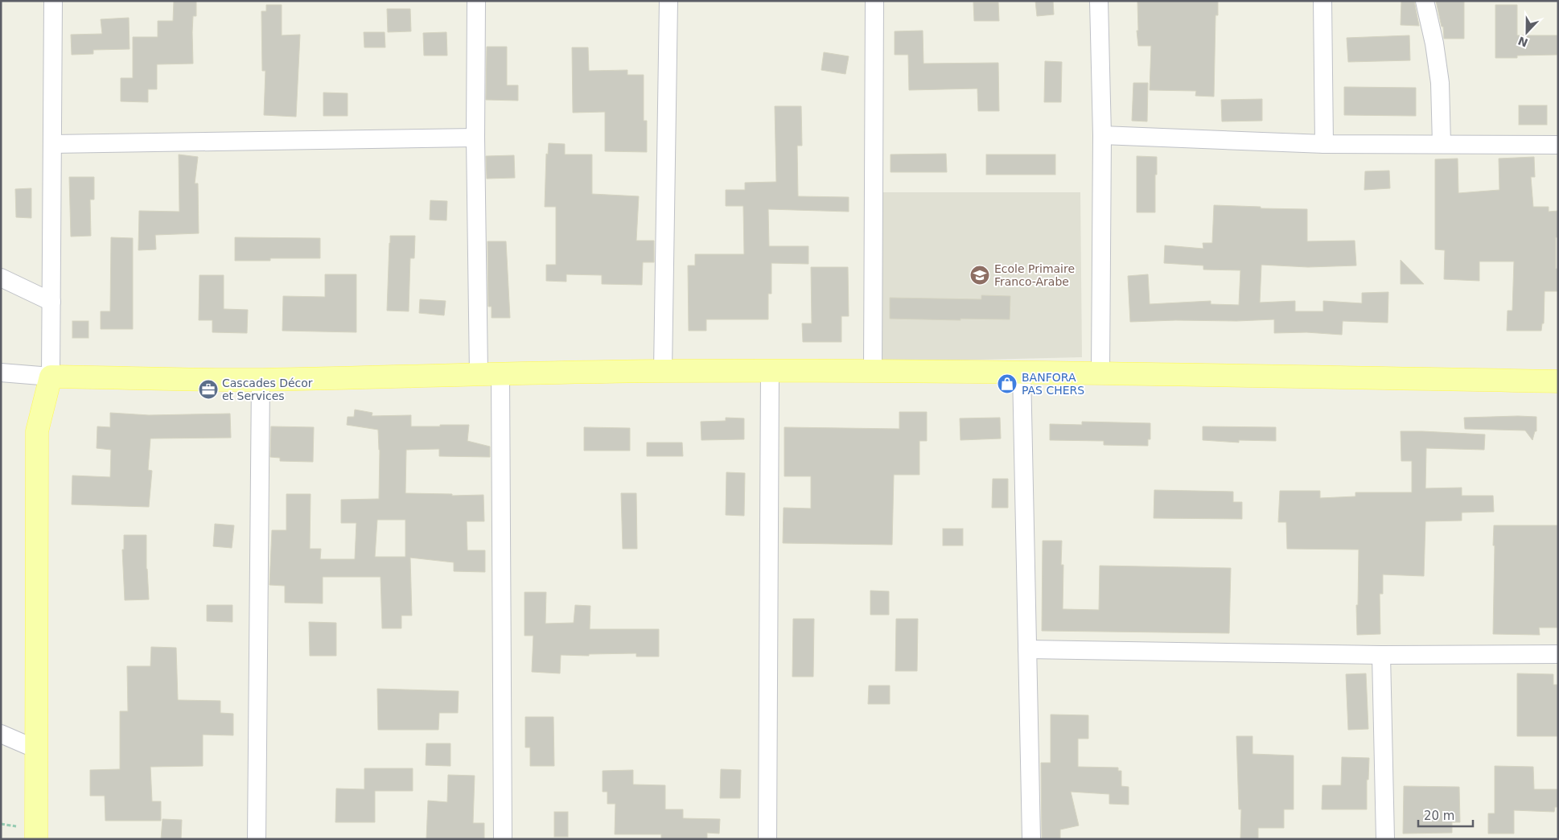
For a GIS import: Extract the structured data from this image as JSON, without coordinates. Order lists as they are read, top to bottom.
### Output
{
  "places": {
    "school or university": ["Ecole Primaire Franco-Arabe"],
    "shop": ["BANFORA PAS CHERS"],
    "office": ["Cascades Décor et Services"]
  },
  "scale_bar": "20 m",
  "north": "bottom"
}
